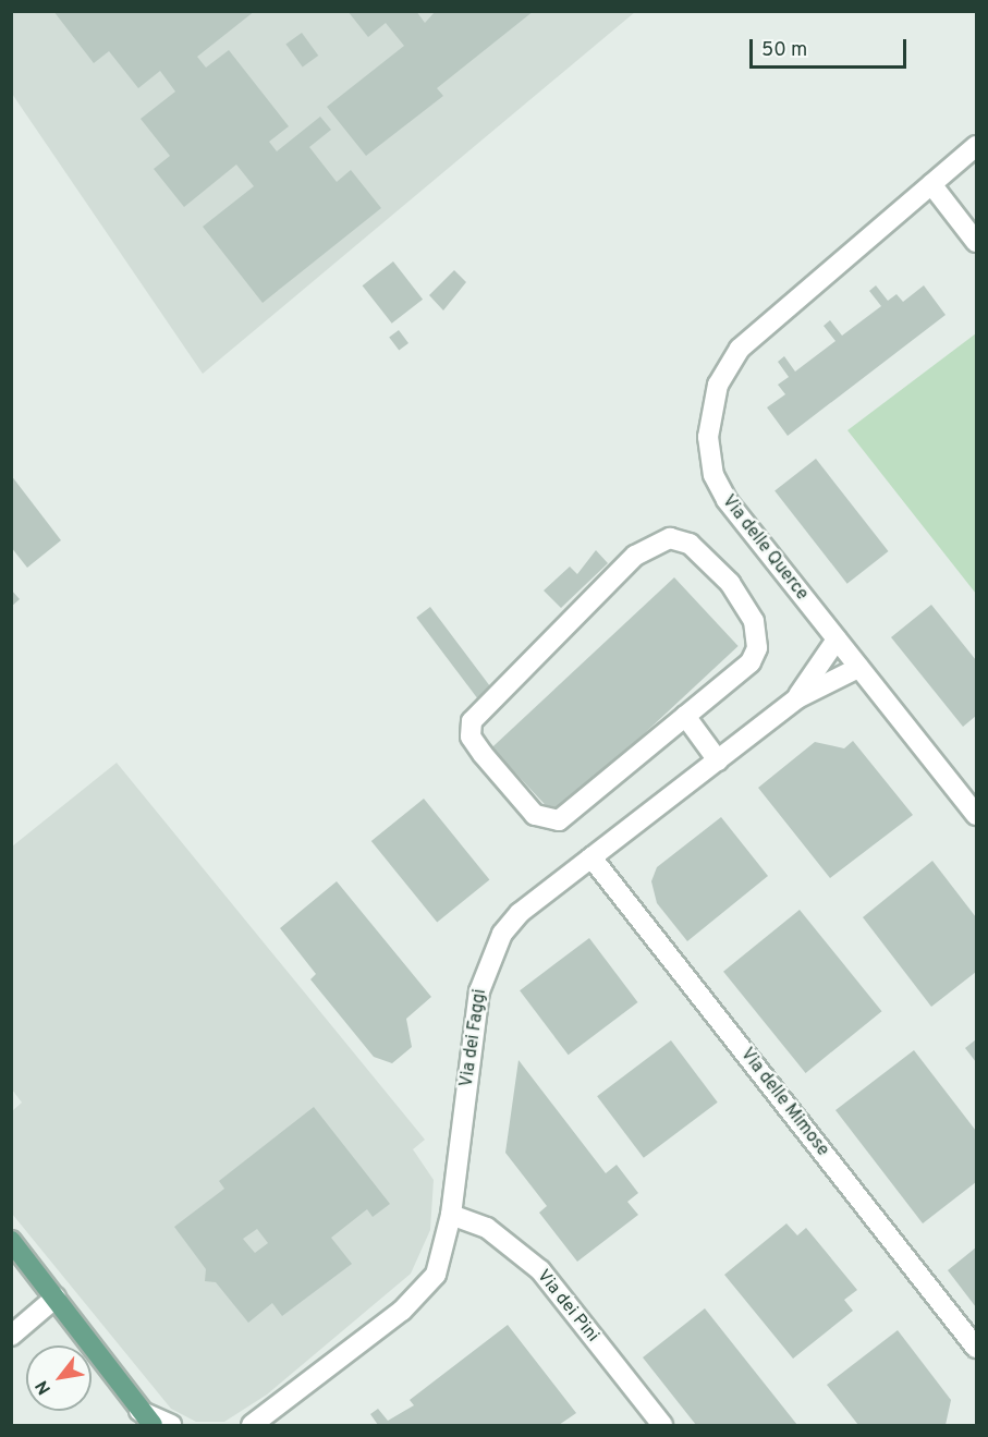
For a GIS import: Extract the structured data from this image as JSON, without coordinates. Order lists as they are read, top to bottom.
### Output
{
  "streets": {
    "street": [
      "Via delle Querce",
      "Via dei Faggi",
      "Via delle Mimose",
      "Via dei Pini"
    ]
  },
  "crossings": [
    ["Via delle Querce", "Via dei Faggi"],
    ["Via dei Faggi", "Via delle Mimose"],
    ["Via dei Faggi", "Via dei Pini"]
  ],
  "scale_bar": "50 m",
  "north": "bottom left"
}
